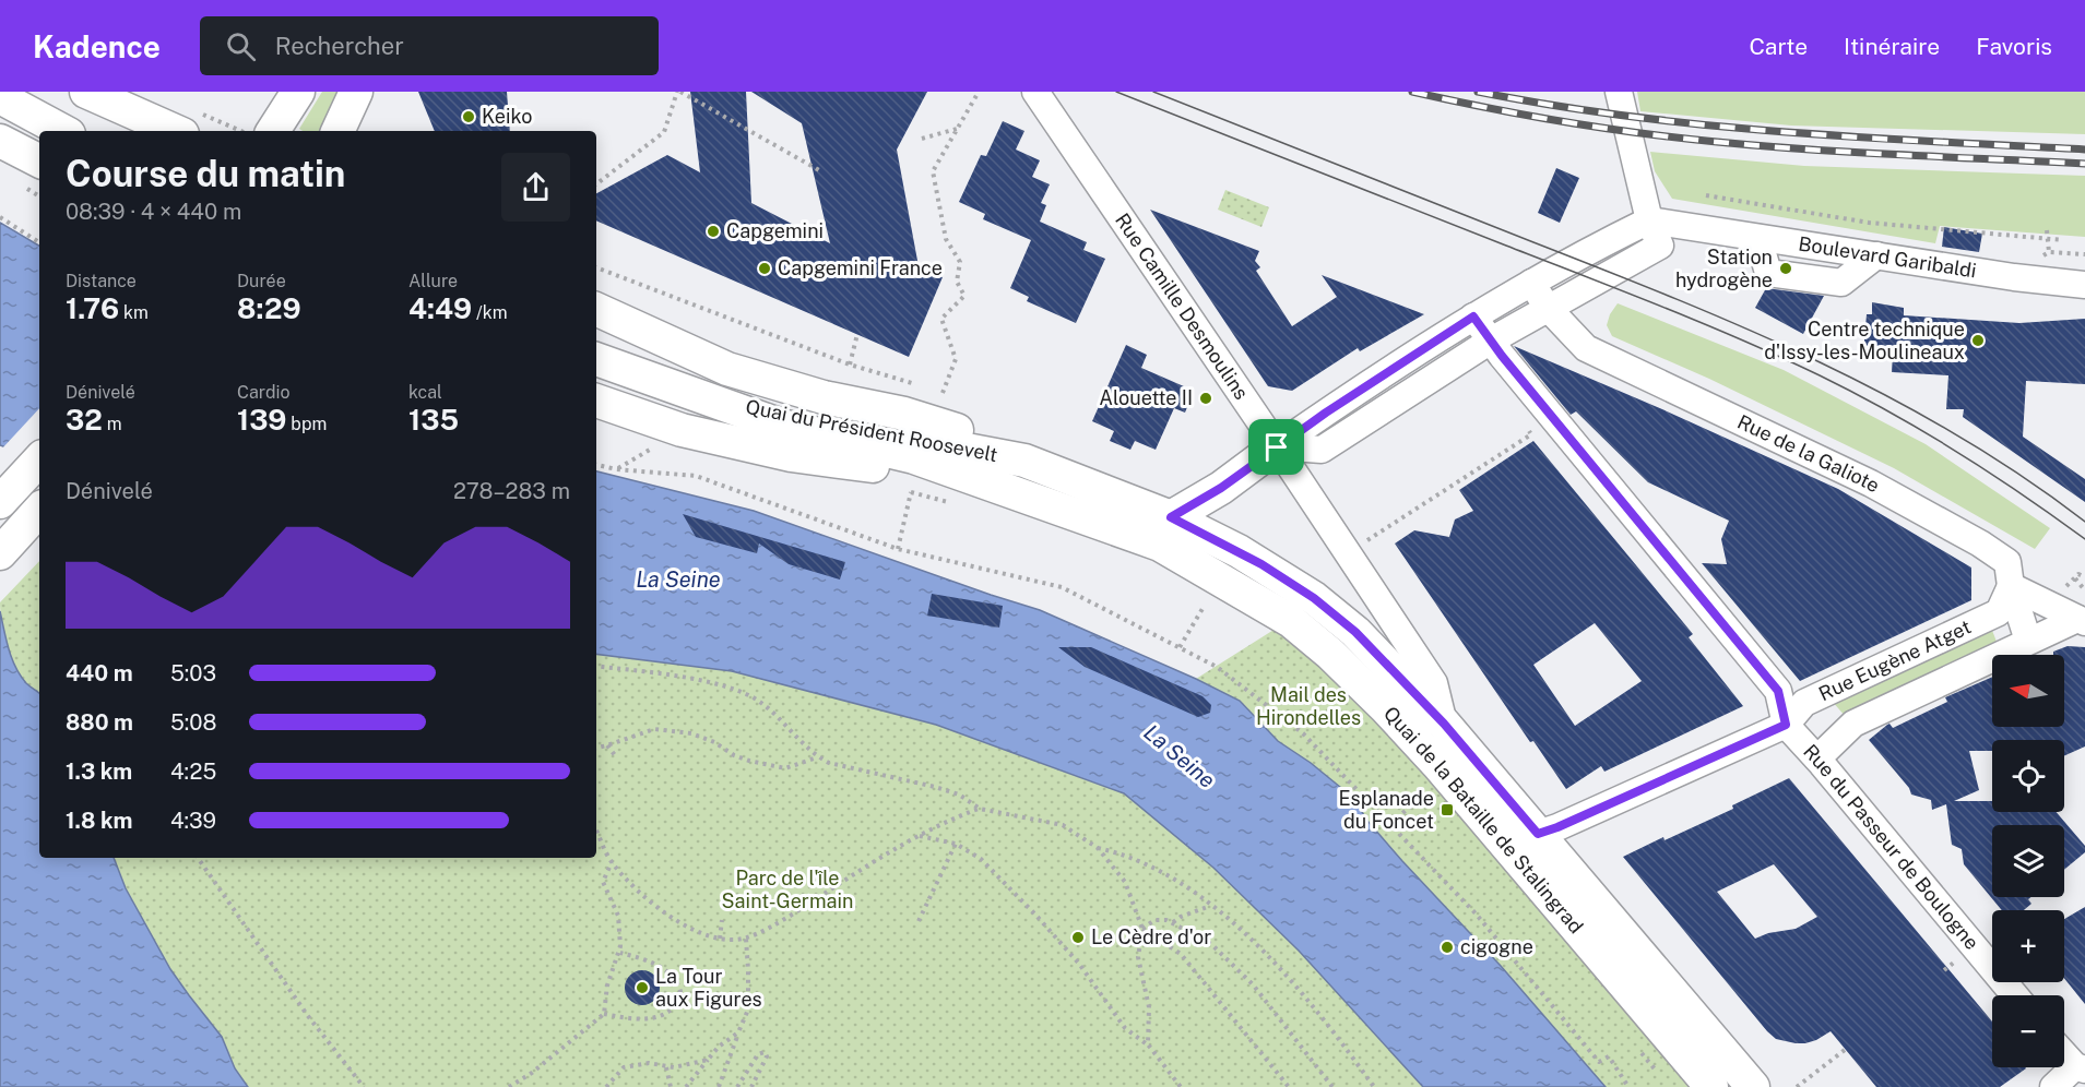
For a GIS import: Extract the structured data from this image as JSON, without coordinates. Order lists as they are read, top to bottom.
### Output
{
  "streets": {
    "main road": ["Quai du Président Roosevelt", "Quai de la Bataille de Stalingrad"],
    "street": [
      "Boulevard Garibaldi",
      "Rue Camille Desmoulins",
      "Rue de la Galiote",
      "Rue Eugène Atget",
      "Rue du Passeur de Boulogne"
    ]
  },
  "crossings": [
    ["Rue Camille Desmoulins", "Quai de la Bataille de Stalingrad"],
    ["Quai du Président Roosevelt", "Quai de la Bataille de Stalingrad"],
    ["Rue de la Galiote", "Rue Eugène Atget"],
    ["Rue Eugène Atget", "Quai de la Bataille de Stalingrad"],
    ["Rue Eugène Atget", "Rue du Passeur de Boulogne"]
  ],
  "water": ["La Seine"],
  "parks": ["Mail des Hirondelles", "Parc de l'île Saint-Germain"],
  "places": {
    "other": [
      "Keiko",
      "Capgemini",
      "Capgemini France",
      "Station hydrogène",
      "Centre technique d'Issy-les-Moulineaux",
      "Alouette II",
      "Le Cèdre d'or",
      "cigogne",
      "La Tour aux Figures"
    ],
    "transit": ["Esplanade du Foncet"]
  },
  "north": "left",
  "page": {
    "header": "Kadence",
    "search": "Rechercher",
    "nav": ["Carte", "Itinéraire", "Favoris"],
    "heading": ["Course du matin", "08:39 · 4 × 440 m"],
    "stats": [
      ["Distance", "1.76 km"],
      ["Durée", "8:29"],
      ["Allure", "4:49 /km"],
      ["Dénivelé", "32 m"],
      ["Cardio", "139 bpm"],
      ["kcal", "135"]
    ],
    "chart": ["Dénivelé", "278–283 m"],
    "list": [
      {
        "name": "440 m",
        "note": "5:03"
      },
      {
        "name": "880 m",
        "note": "5:08"
      },
      {
        "name": "1.3 km",
        "note": "4:25"
      },
      {
        "name": "1.8 km",
        "note": "4:39"
      }
    ],
    "map_buttons": ["+", "−"]
  }
}
